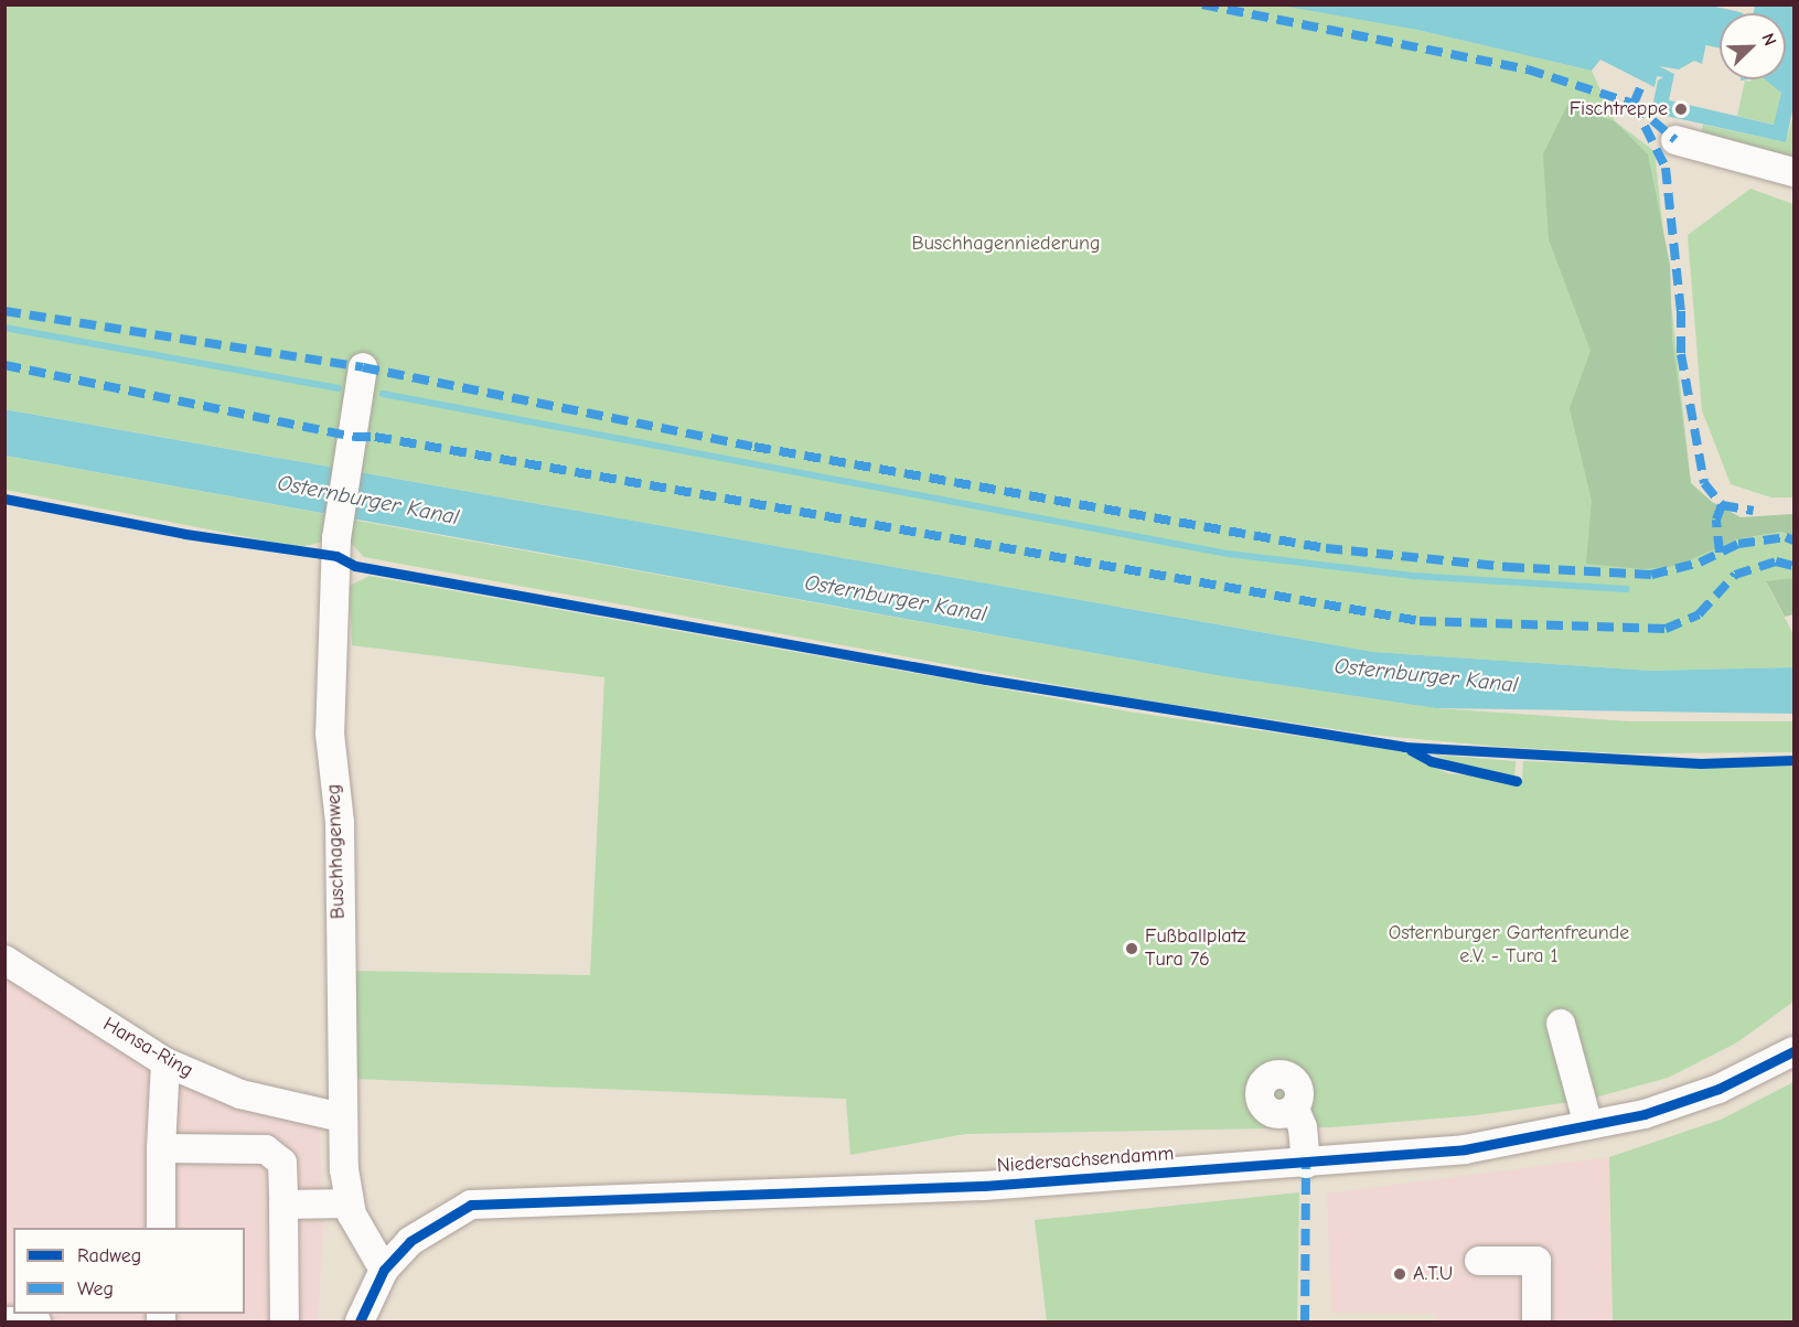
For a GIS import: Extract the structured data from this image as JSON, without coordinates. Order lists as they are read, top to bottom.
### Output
{
  "streets": {
    "street": ["Buschhagenweg", "Hansa-Ring", "Niedersachsendamm"]
  },
  "crossings": [
    ["Buschhagenweg", "Hansa-Ring"],
    ["Buschhagenweg", "Niedersachsendamm"]
  ],
  "water": ["Osternburger Kanal"],
  "parks": ["Buschhagenniederung", "Osternburger Gartenfreunde e.V. - Tura 1"],
  "places": ["Fischtreppe", "Fußballplatz Tura 76", "A.T.U"],
  "legend": ["Radweg", "Weg"],
  "north": "top right"
}
